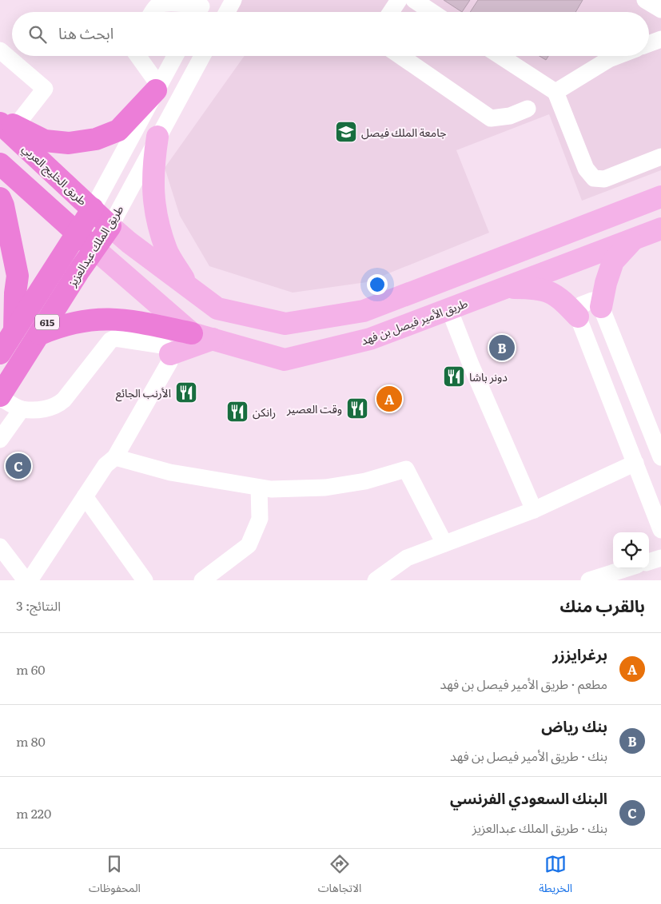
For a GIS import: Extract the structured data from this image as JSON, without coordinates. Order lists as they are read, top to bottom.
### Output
{
  "streets": {
    "highway": ["طريق الخليج العربي", "طريق الملك عبدالعزيز", "615"],
    "main road": ["طريق الأمير فيصل بن فهد"]
  },
  "crossings": [
    ["طريق الخليج العربي", "طريق الملك عبدالعزيز"],
    ["طريق الملك عبدالعزيز", "طريق الأمير فيصل بن فهد"]
  ],
  "places": {
    "school or university": ["جامعة الملك فيصل"],
    "restaurant": [
      "دونر باشا",
      "الأرنب الجاىٔع",
      "وقت العصير",
      "رانكن"
    ]
  },
  "page": {
    "search": "ابحث هنا",
    "pins": ["B", "A", "C"],
    "heading": ["بالقرب منك", "النتائج: 3"],
    "list": [
      {
        "mark": "A",
        "name": "برغرايززر",
        "note": "مطعم · طريق الأمير فيصل بن فهد",
        "value": "60 m"
      },
      {
        "mark": "B",
        "name": "بنك رياض",
        "note": "بنك · طريق الأمير فيصل بن فهد",
        "value": "80 m"
      },
      {
        "mark": "C",
        "name": "البنك السعودي الفرنسي",
        "note": "بنك · طريق الملك عبدالعزيز",
        "value": "220 m"
      }
    ],
    "nav": ["الخريطة", "الاتجاهات", "المحفوظات"]
  }
}
